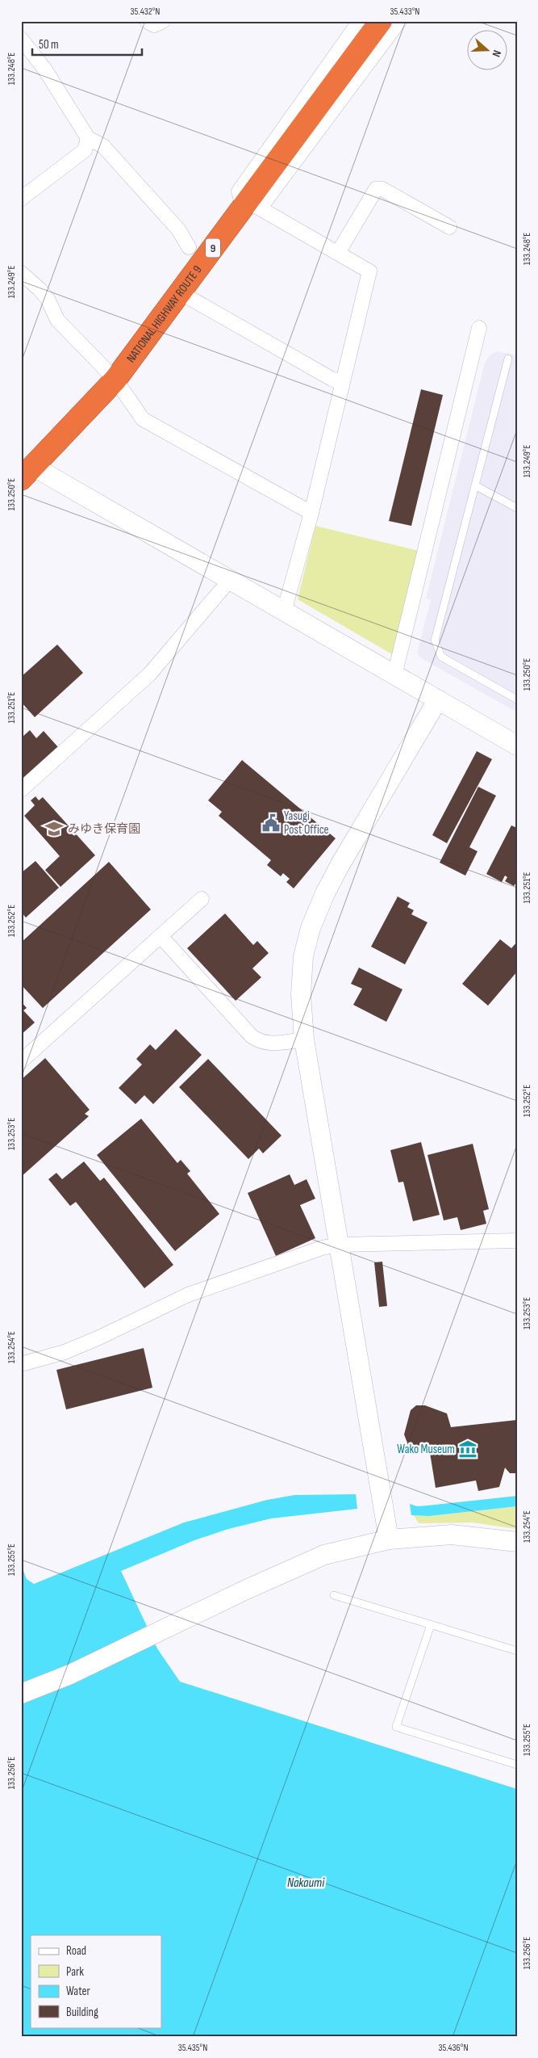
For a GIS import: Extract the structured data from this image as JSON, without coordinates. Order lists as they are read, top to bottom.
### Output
{
  "streets": {
    "highway": ["9", "NATIONAL HIGHWAY ROUTE 9"]
  },
  "water": ["Nakaumi"],
  "places": {
    "public building": ["Yasugi Post Office"],
    "school or university": ["みゆき保育園"],
    "museum": ["Wako Museum"]
  },
  "legend": [
    "Road",
    "Park",
    "Water",
    "Building"
  ],
  "scale_bar": "50 m",
  "north": "right",
  "coordinates": [
    "35.432°N",
    "35.433°N",
    "133.248°E",
    "133.249°E",
    "133.250°E",
    "133.251°E",
    "133.252°E",
    "133.253°E",
    "133.254°E",
    "133.255°E",
    "133.256°E",
    "35.435°N",
    "35.436°N"
  ]
}
